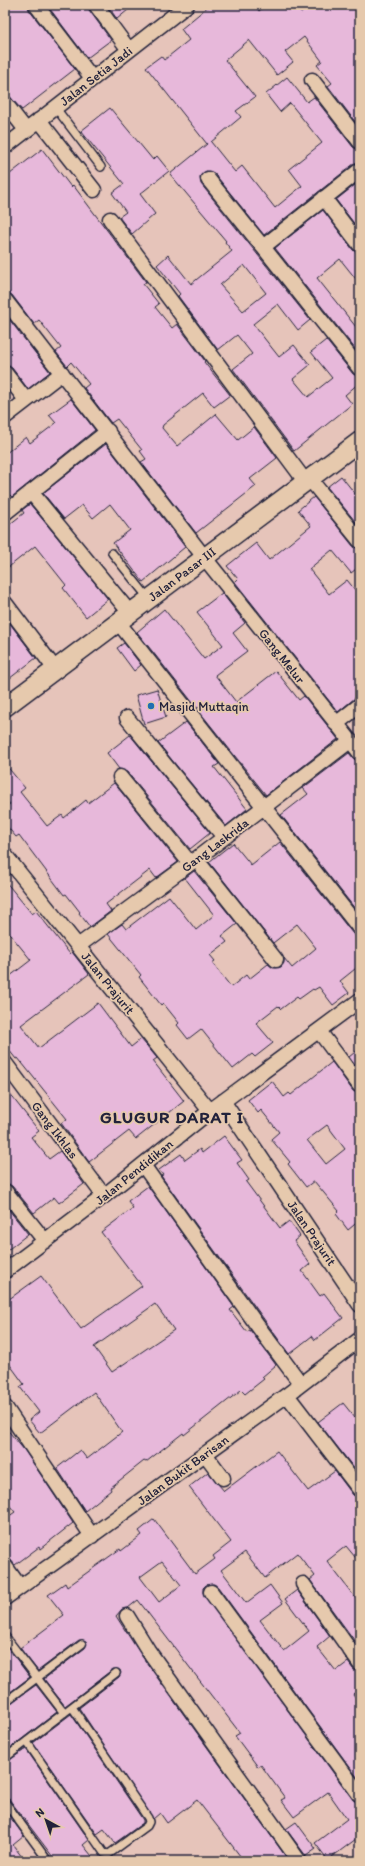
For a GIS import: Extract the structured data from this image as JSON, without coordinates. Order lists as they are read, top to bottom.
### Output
{
  "streets": {
    "street": [
      "Jalan Setia Jadi",
      "Jalan Pasar III",
      "Gang Melur",
      "Gang Laskrida",
      "Jalan Prajurit",
      "Gang Ikhlas",
      "Jalan Pendidikan",
      "Jalan Bukit Barisan"
    ]
  },
  "crossings": [
    ["Jalan Pasar III", "Gang Melur"],
    ["Gang Melur", "Gang Laskrida"],
    ["Gang Laskrida", "Jalan Prajurit"],
    ["Jalan Prajurit", "Jalan Pendidikan"],
    ["Gang Ikhlas", "Jalan Pendidikan"]
  ],
  "districts": ["GLUGUR DARAT I"],
  "places": ["Masjid Muttaqin"],
  "north": "top left"
}
